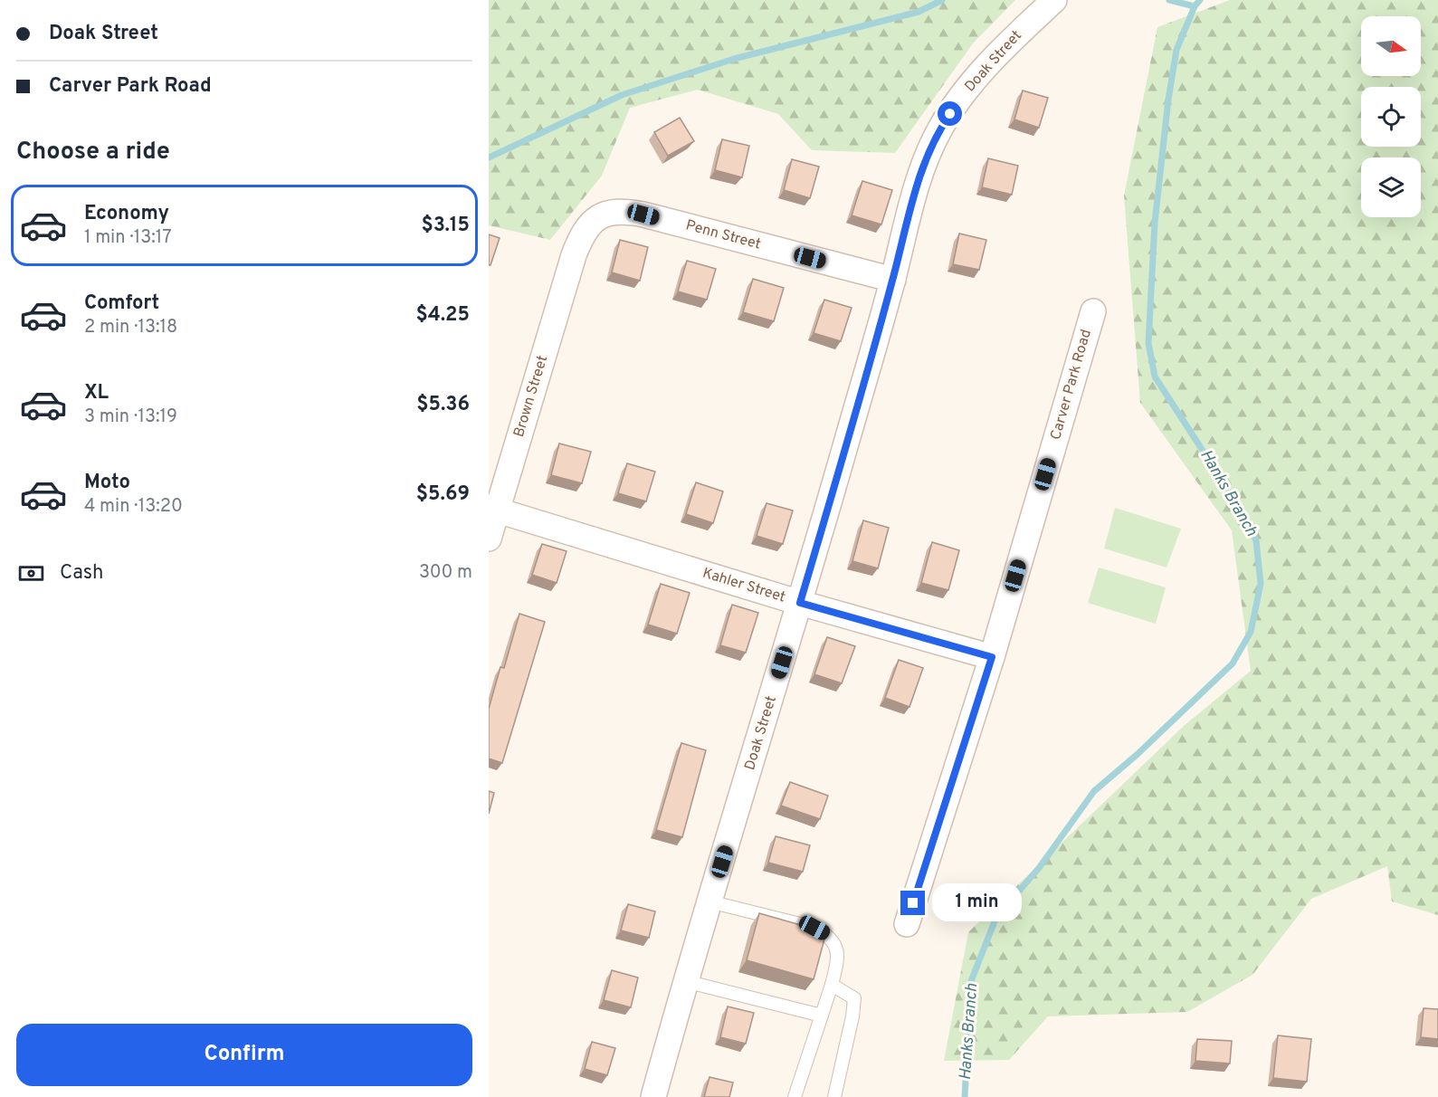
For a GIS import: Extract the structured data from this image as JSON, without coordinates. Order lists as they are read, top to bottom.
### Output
{
  "streets": {
    "street": [
      "Doak Street",
      "Penn Street",
      "Carver Park Road",
      "Brown Street",
      "Kahler Street"
    ]
  },
  "crossings": [
    ["Doak Street", "Penn Street"],
    ["Doak Street", "Kahler Street"],
    ["Penn Street", "Brown Street"],
    ["Carver Park Road", "Kahler Street"],
    ["Brown Street", "Kahler Street"]
  ],
  "water": ["Hanks Branch"],
  "north": "right",
  "page": {
    "banner": ["Doak Street", "Carver Park Road"],
    "heading": "Choose a ride",
    "list": [
      {
        "name": "Economy",
        "note": "1 min · 13:17",
        "value": "$3.15"
      },
      {
        "name": "Comfort",
        "note": "2 min · 13:18",
        "value": "$4.25"
      },
      {
        "name": "XL",
        "note": "3 min · 13:19",
        "value": "$5.36"
      },
      {
        "name": "Moto",
        "note": "4 min · 13:20",
        "value": "$5.69"
      }
    ],
    "pay": ["Cash", "300 m"],
    "bubble": "1 min",
    "buttons": "Confirm"
  }
}
